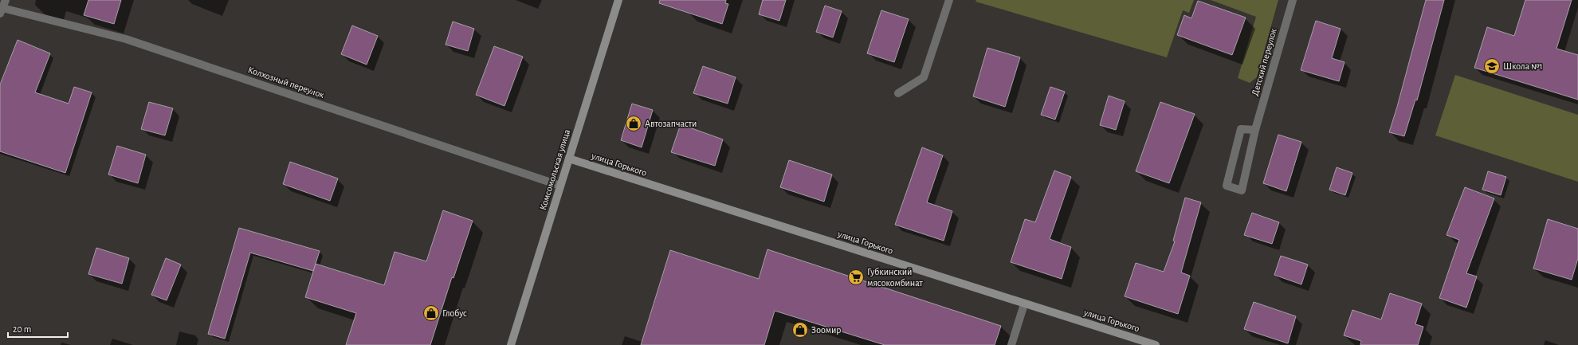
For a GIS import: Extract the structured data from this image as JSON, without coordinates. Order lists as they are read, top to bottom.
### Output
{
  "streets": {
    "street": [
      "Детский переулок",
      "Колхозный переулок",
      "улица Горького",
      "Комсомольская улица"
    ]
  },
  "crossings": [
    ["Колхозный переулок", "Комсомольская улица"],
    ["улица Горького", "Комсомольская улица"]
  ],
  "places": {
    "school or university": ["Школа №1"],
    "shop": ["Автозапчасти", "Глобус", "Зоомир"],
    "supermarket": ["Губкинский мясокомбинат"]
  },
  "scale_bar": "20 m"
}
